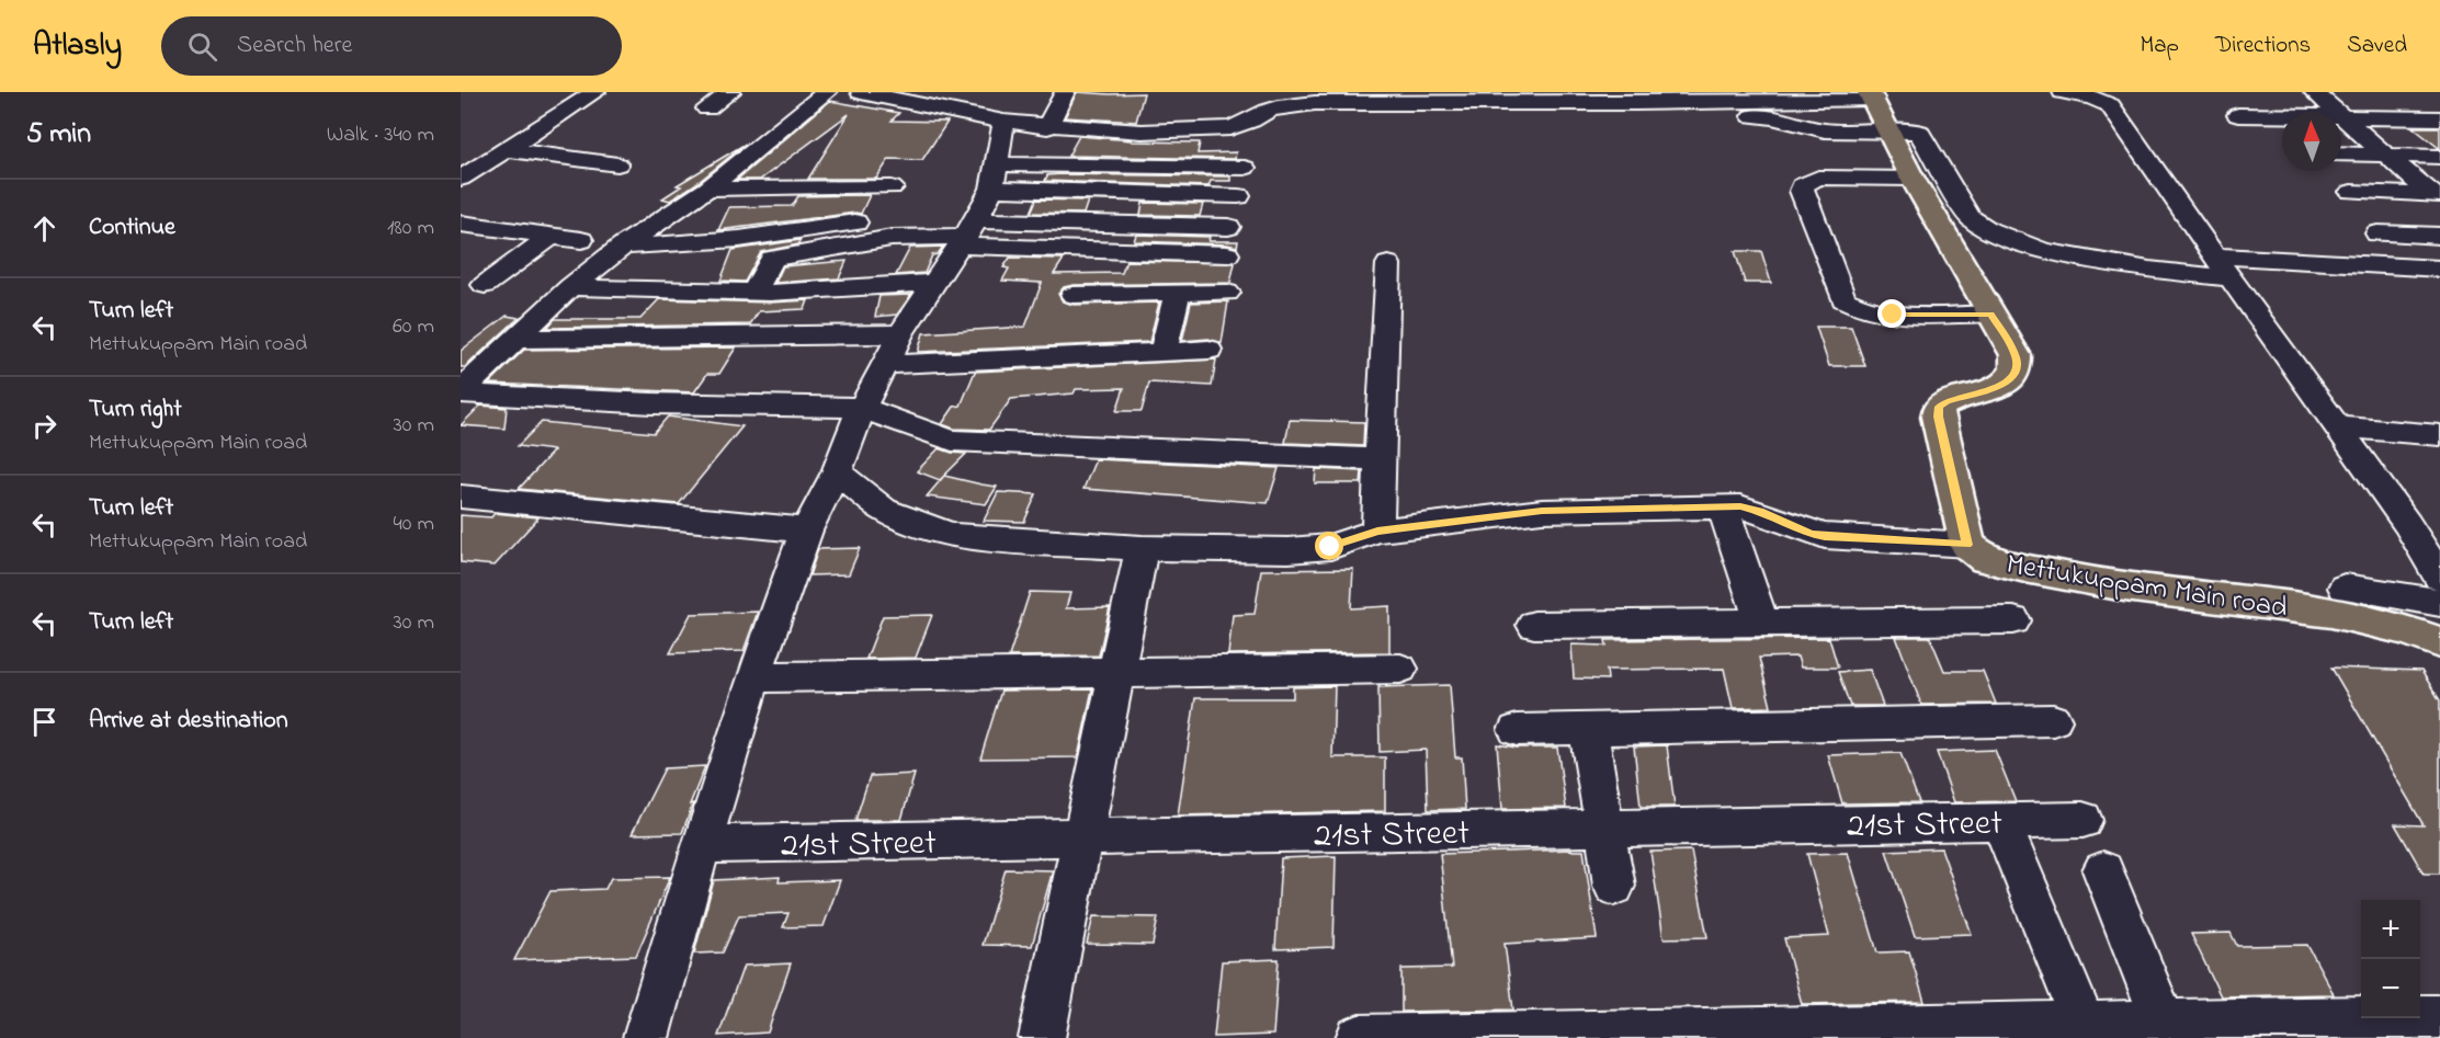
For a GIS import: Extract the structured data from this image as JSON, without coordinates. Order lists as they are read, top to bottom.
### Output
{
  "streets": {
    "main road": ["Mettukuppam Main road"],
    "street": ["21st Street"]
  },
  "north": "top",
  "page": {
    "header": "Atlasly",
    "search": "Search here",
    "nav": ["Map", "Directions", "Saved"],
    "heading": ["5 min", "Walk · 340 m"],
    "list": [
      ["Continue", "180 m"],
      ["Turn left", "Mettukuppam Main road", "60 m"],
      ["Turn right", "Mettukuppam Main road", "30 m"],
      ["Turn left", "Mettukuppam Main road", "40 m"],
      ["Turn left", "30 m"],
      "Arrive at destination"
    ],
    "map_buttons": ["+", "−"]
  }
}
